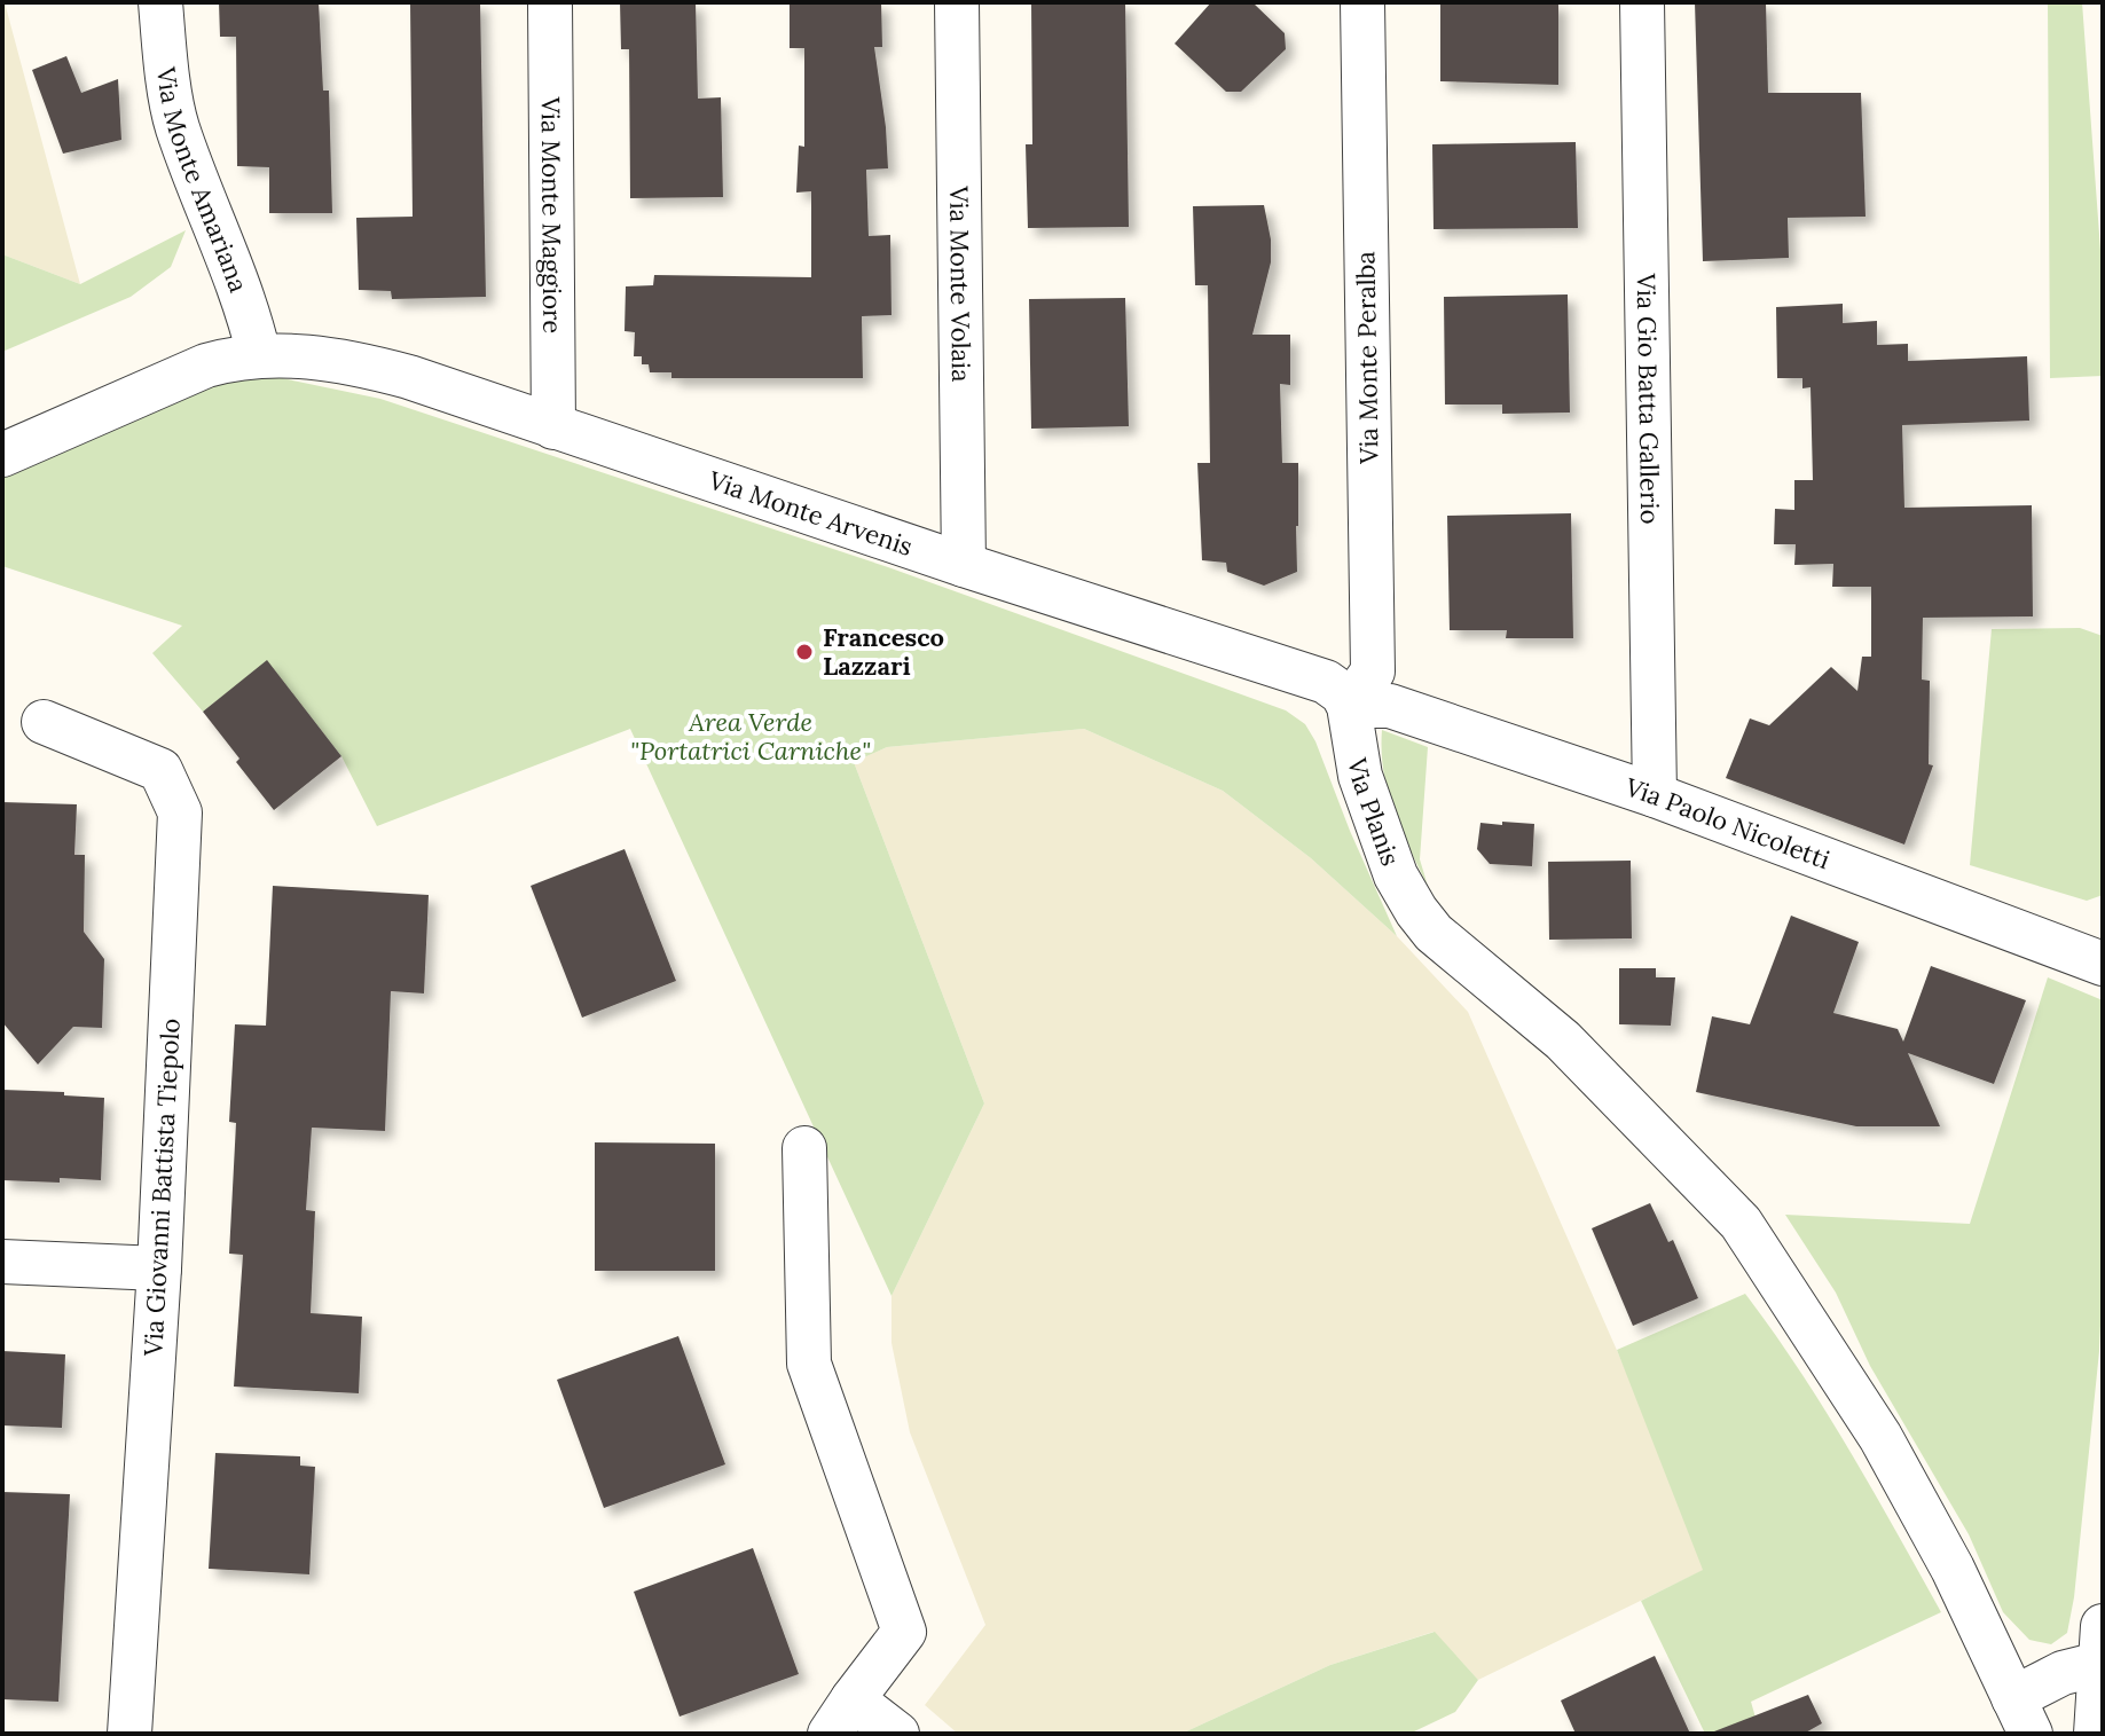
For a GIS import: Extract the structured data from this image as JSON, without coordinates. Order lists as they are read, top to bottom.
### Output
{
  "streets": {
    "street": [
      "Via Monte Amariana",
      "Via Monte Maggiore",
      "Via Monte Volaia",
      "Via Monte Peralba",
      "Via Gio Batta Gallerio",
      "Via Monte Arvenis",
      "Via Planis",
      "Via Paolo Nicoletti",
      "Via Giovanni Battista Tiepolo"
    ]
  },
  "crossings": [
    ["Via Monte Amariana", "Via Monte Arvenis"],
    ["Via Monte Maggiore", "Via Monte Arvenis"],
    ["Via Monte Volaia", "Via Monte Arvenis"],
    ["Via Monte Peralba", "Via Monte Arvenis"],
    ["Via Monte Peralba", "Via Planis"],
    ["Via Monte Peralba", "Via Paolo Nicoletti"],
    ["Via Gio Batta Gallerio", "Via Paolo Nicoletti"],
    ["Via Monte Arvenis", "Via Planis"],
    ["Via Monte Arvenis", "Via Paolo Nicoletti"],
    ["Via Planis", "Via Paolo Nicoletti"]
  ],
  "parks": ["Area Verde \"Portatrici Carniche\""],
  "places": ["Francesco Lazzari"]
}
